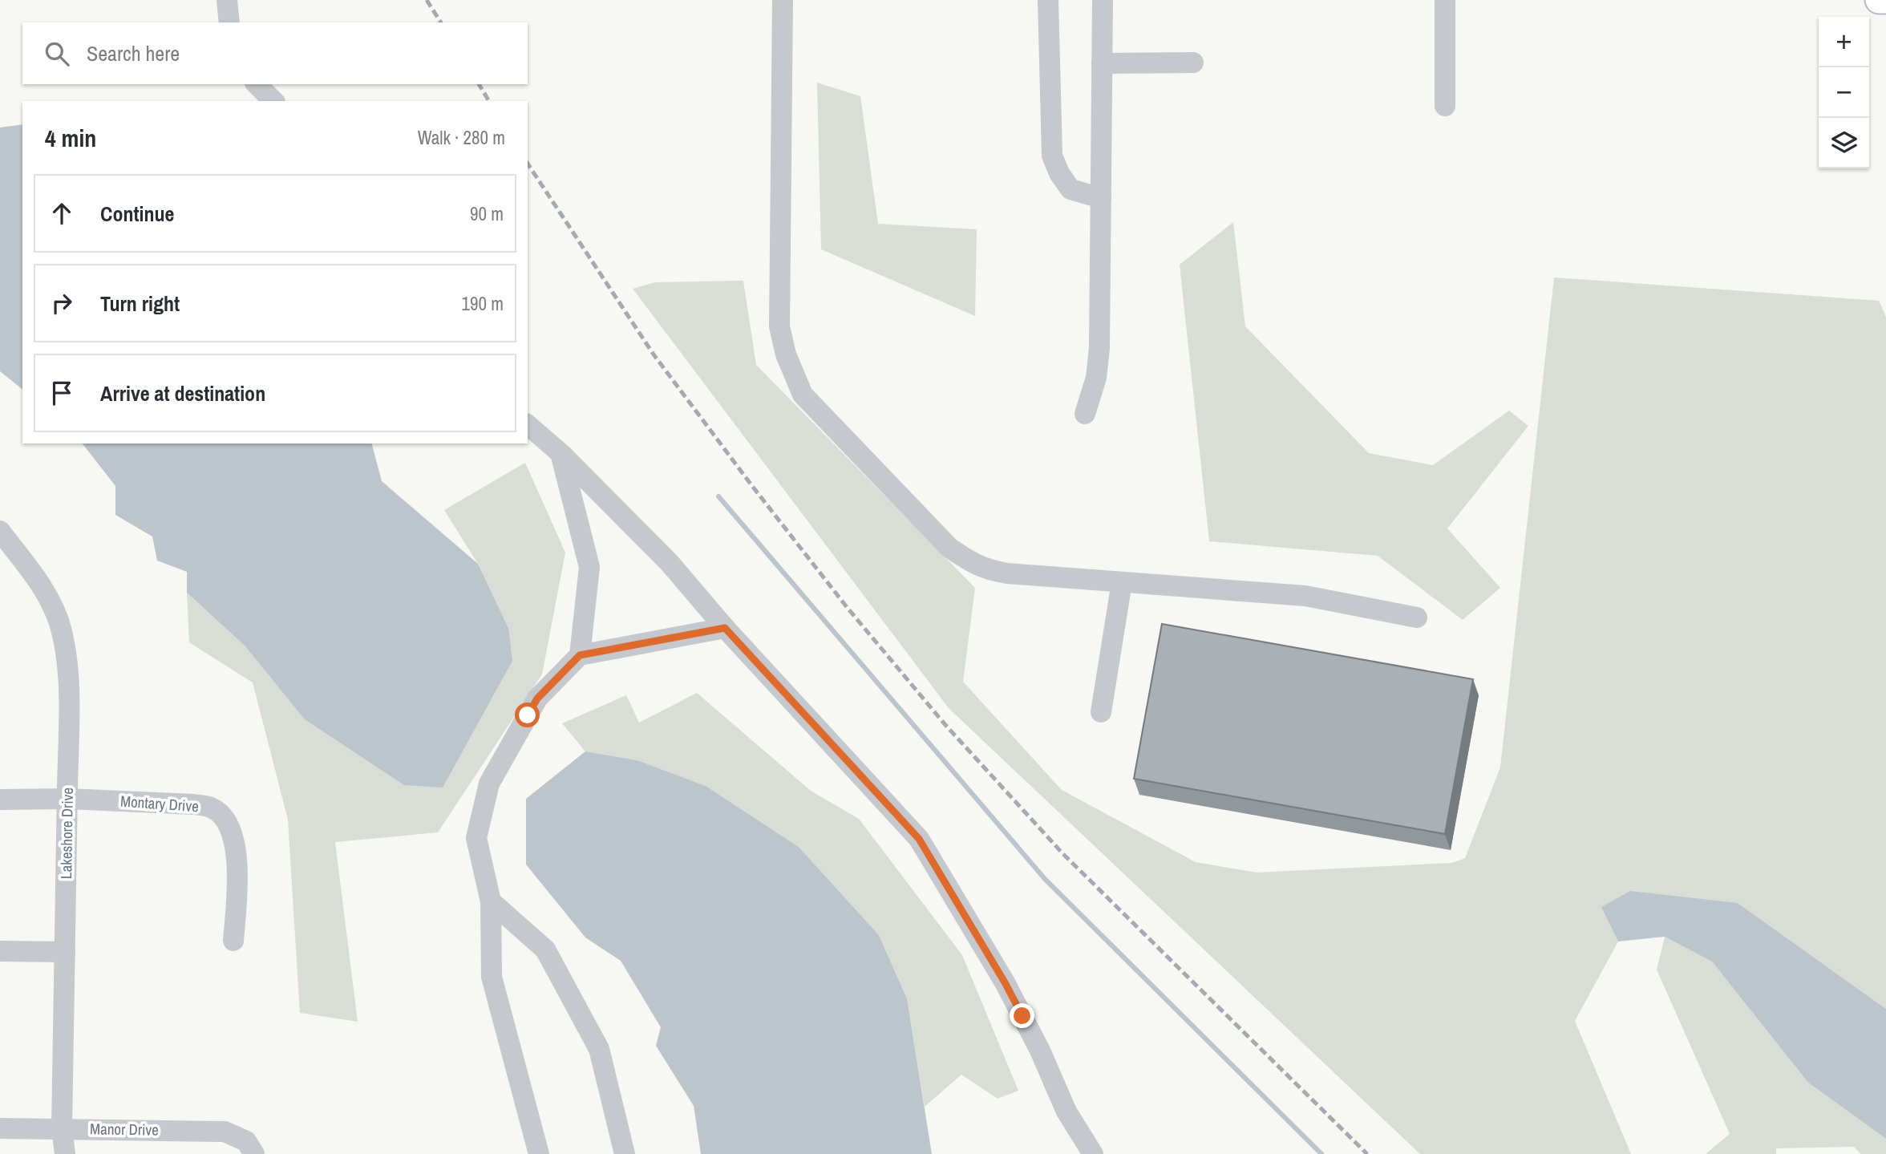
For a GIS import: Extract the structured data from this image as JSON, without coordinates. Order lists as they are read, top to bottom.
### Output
{
  "streets": {
    "lane": ["Montary Drive", "Lakeshore Drive", "Manor Drive"]
  },
  "crossings": [
    ["Montary Drive", "Lakeshore Drive"],
    ["Lakeshore Drive", "Manor Drive"]
  ],
  "page": {
    "map_buttons": ["+", "−"],
    "search": "Search here",
    "heading": ["4 min", "Walk · 280 m"],
    "list": [
      ["Continue", "90 m"],
      ["Turn right", "190 m"],
      "Arrive at destination"
    ]
  }
}
